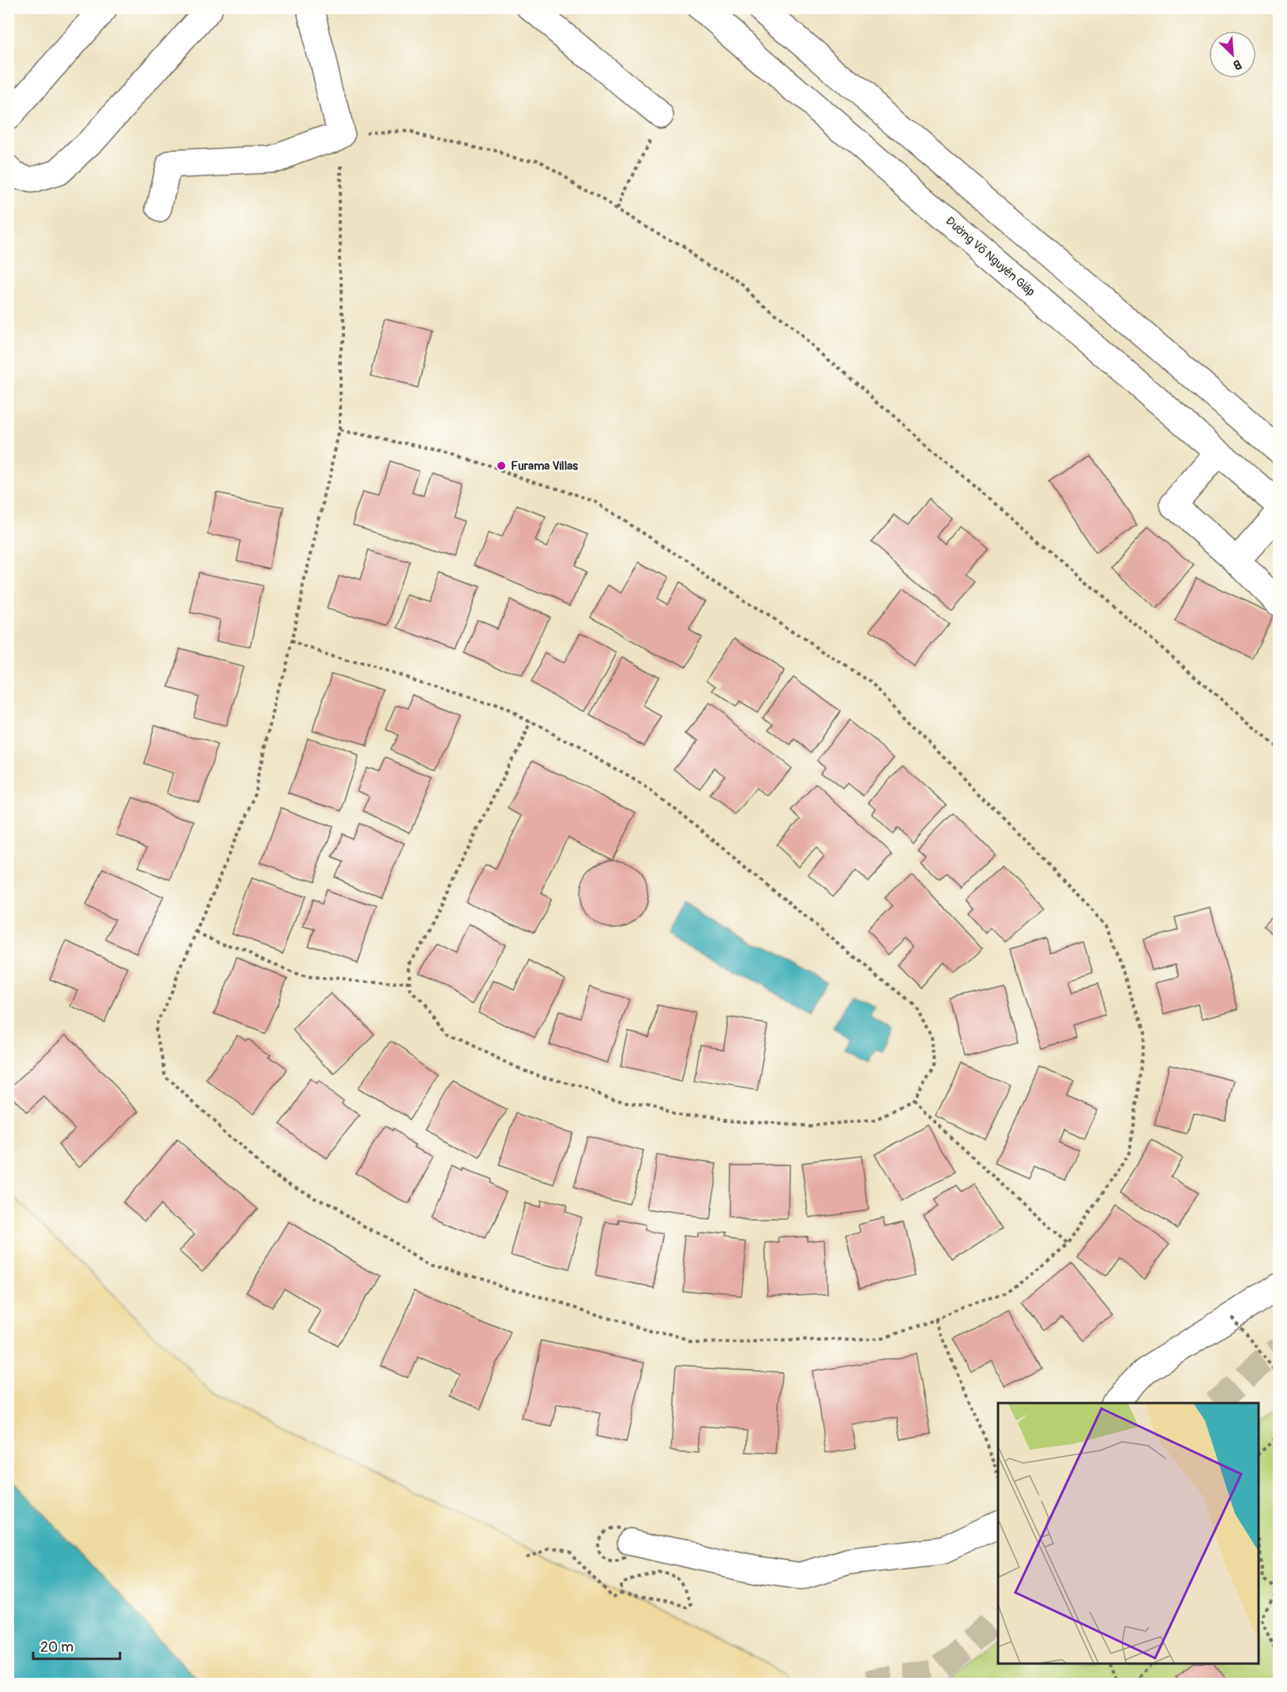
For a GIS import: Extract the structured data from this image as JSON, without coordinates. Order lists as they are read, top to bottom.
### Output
{
  "streets": {
    "main road": ["Đường Võ Nguyên Giáp"]
  },
  "places": ["Furama Villas"],
  "scale_bar": "20 m",
  "north": "bottom right"
}
